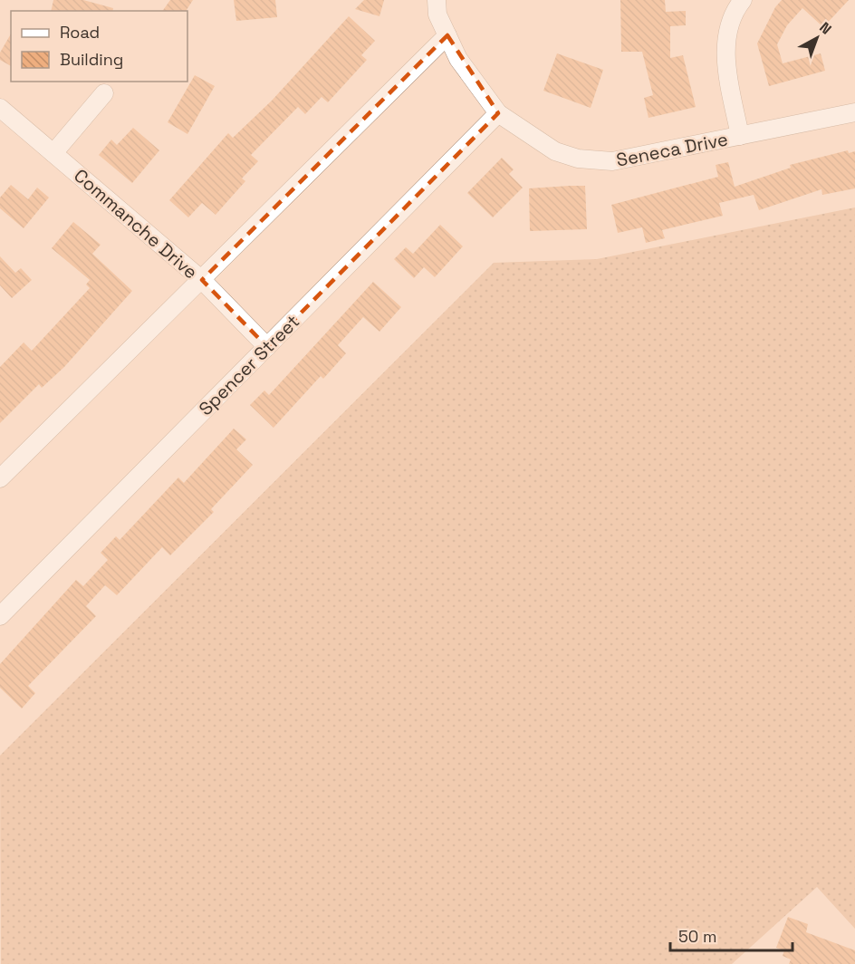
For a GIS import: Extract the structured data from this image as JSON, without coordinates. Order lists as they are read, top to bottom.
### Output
{
  "streets": {
    "street": ["Seneca Drive", "Commanche Drive", "Spencer Street"]
  },
  "crossings": [
    ["Seneca Drive", "Spencer Street"],
    ["Commanche Drive", "Spencer Street"]
  ],
  "legend": ["Road", "Building"],
  "scale_bar": "50 m",
  "north": "top right"
}
